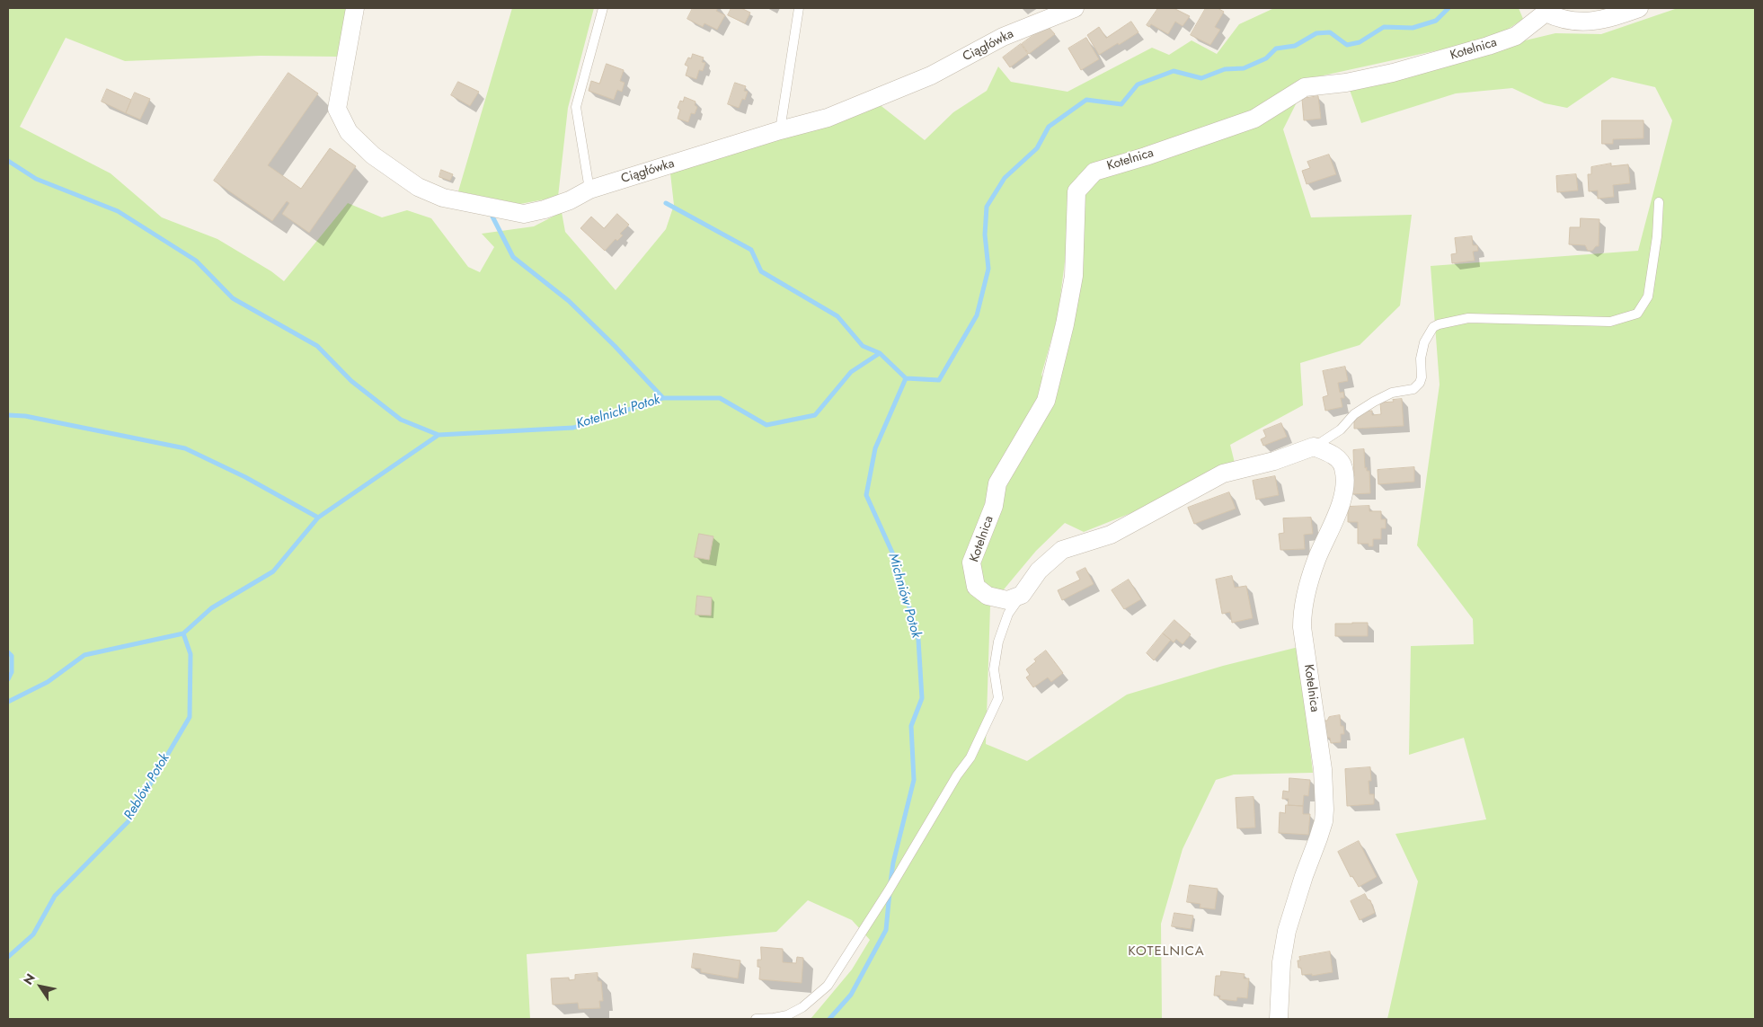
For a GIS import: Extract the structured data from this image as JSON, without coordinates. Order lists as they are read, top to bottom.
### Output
{
  "streets": {
    "street": ["Ciągłówka", "Kotelnica"]
  },
  "districts": ["KOTELNICA"],
  "water": ["Kotelnicki Potok", "Michniów Potok", "Reblów Potok"],
  "north": "top left"
}
